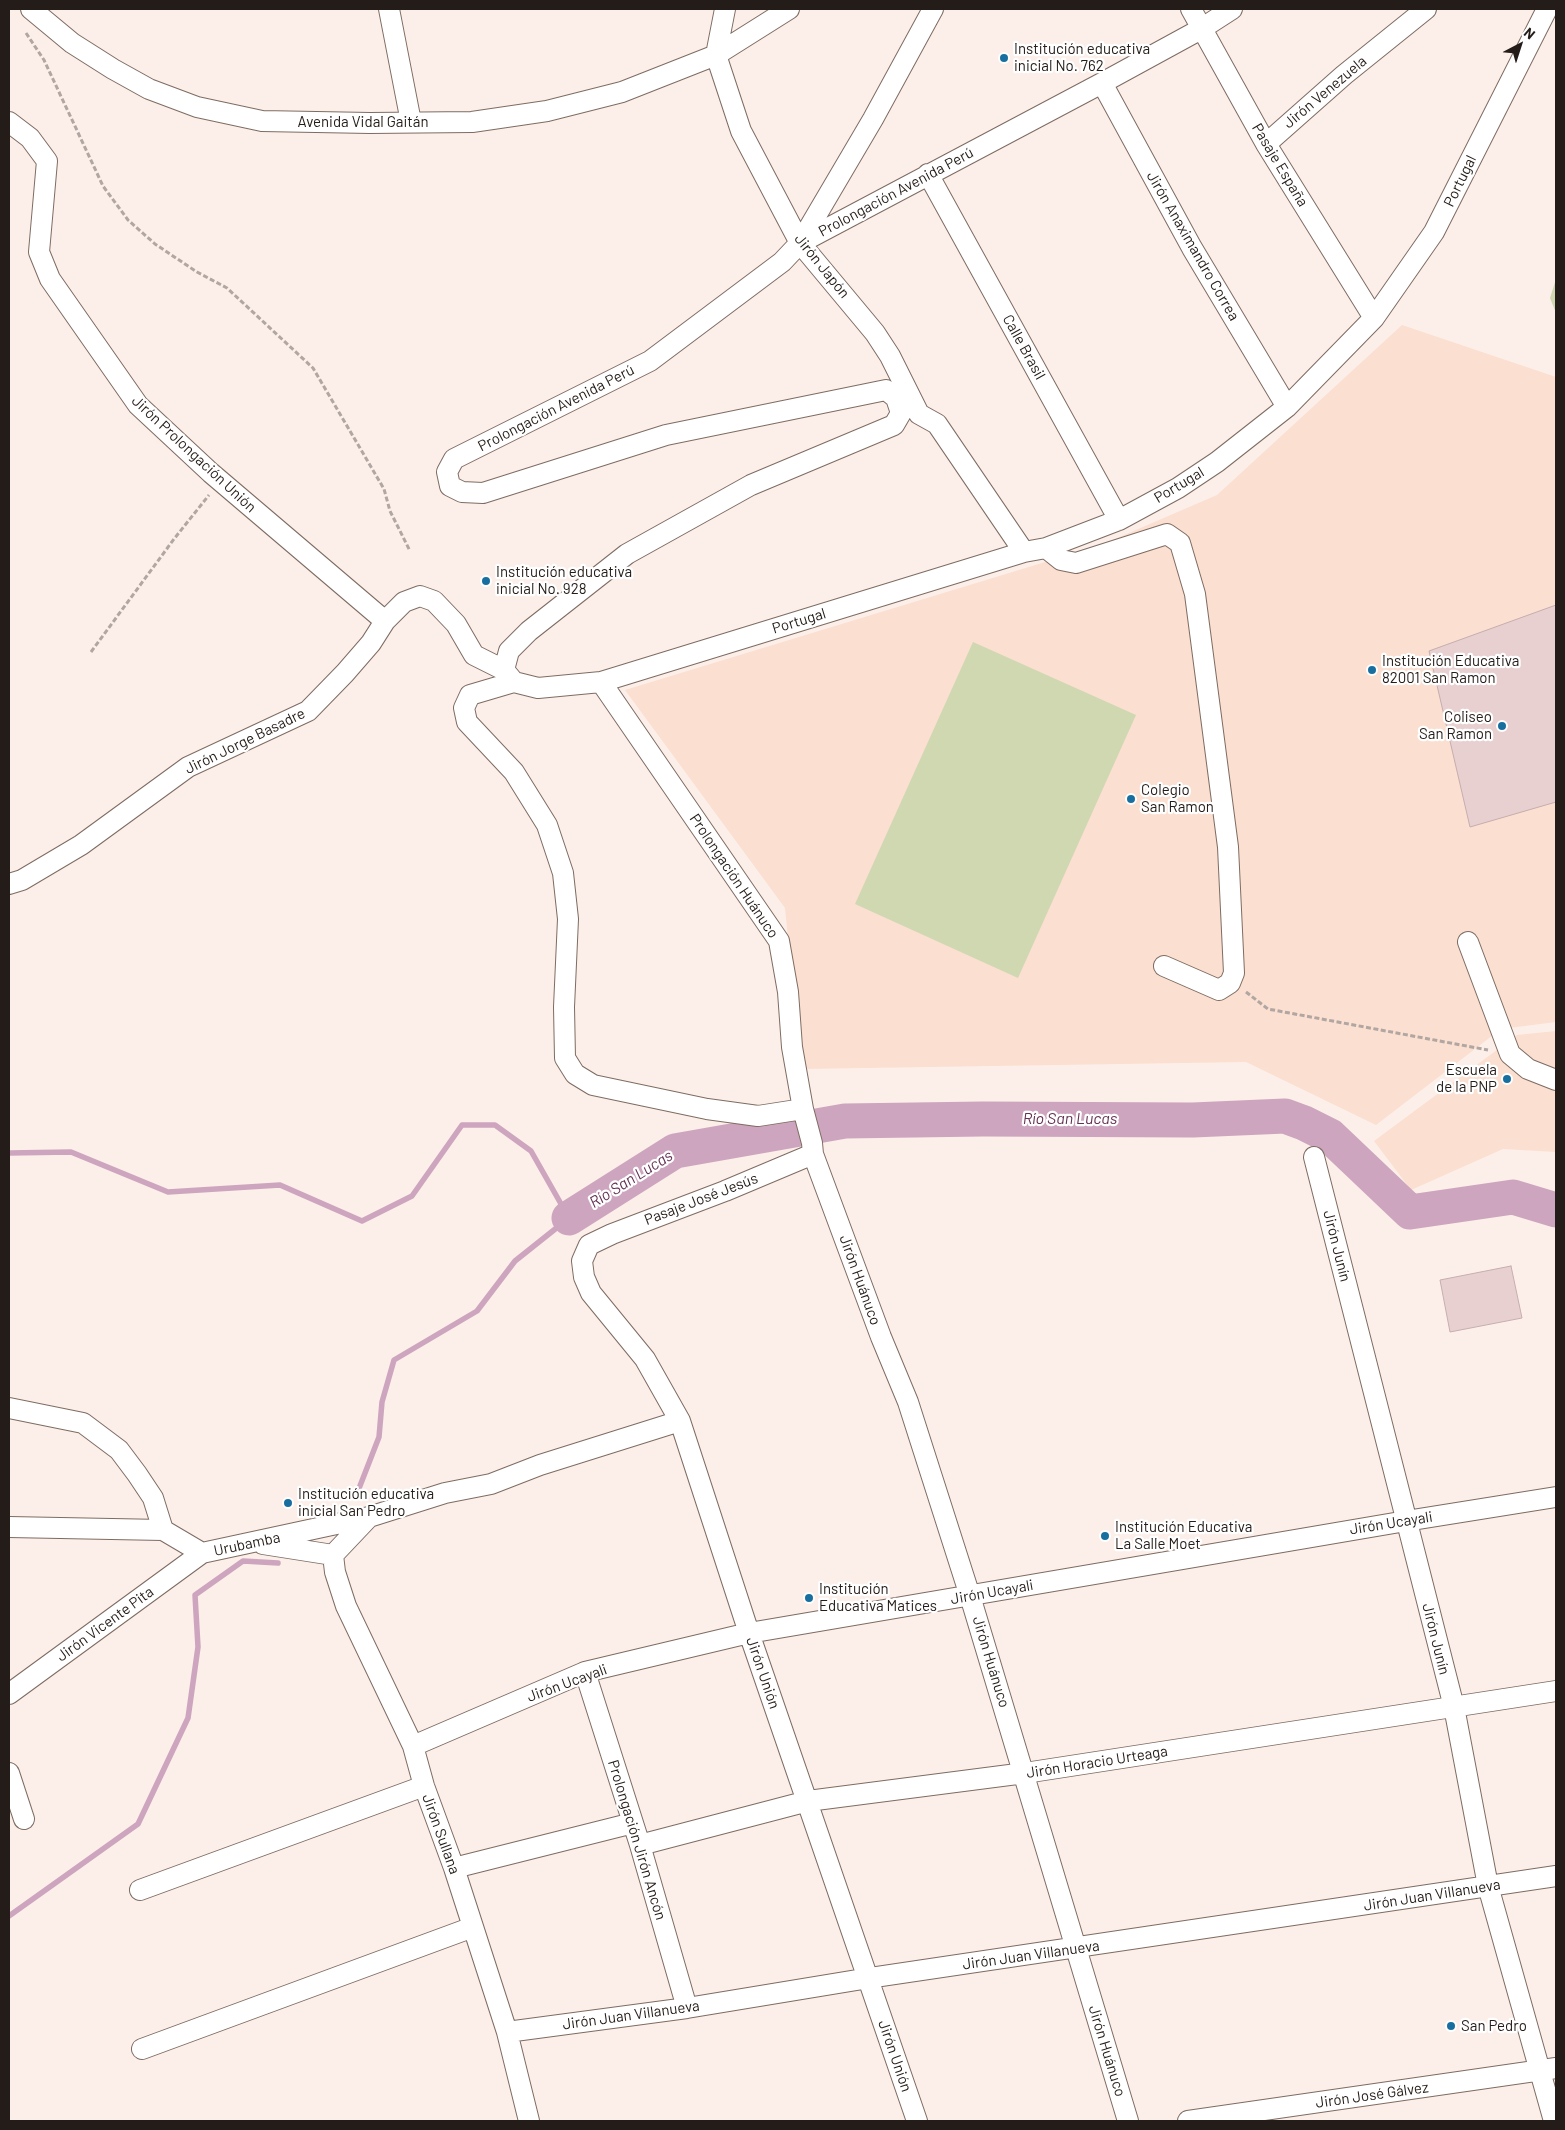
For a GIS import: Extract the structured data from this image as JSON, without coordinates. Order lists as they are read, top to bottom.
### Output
{
  "streets": {
    "street": [
      "Jirón Venezuela",
      "Avenida Vidal Gaitán",
      "Pasaje España",
      "Portugal",
      "Prolongación Avenida Perú",
      "Jirón Anaximandro Correa",
      "Jirón Japón",
      "Calle Brasil",
      "Jirón Prolongación Unión",
      "Jirón Jorge Basadre",
      "Prolongación Huánuco",
      "Pasaje José Jesús",
      "Jirón Junín",
      "Jirón Huánuco",
      "Jirón Ucayali",
      "Urubamba",
      "Jirón Vicente Pita",
      "Jirón Unión",
      "Jirón Horacio Urteaga",
      "Jirón Sullana",
      "Prolongación Jirón Ancón",
      "Jirón Juan Villanueva",
      "Jirón José Gálvez"
    ]
  },
  "crossings": [
    ["Jirón Venezuela", "Pasaje España"],
    ["Avenida Vidal Gaitán", "Jirón Japón"],
    ["Pasaje España", "Portugal"],
    ["Pasaje España", "Prolongación Avenida Perú"],
    ["Portugal", "Jirón Anaximandro Correa"],
    ["Portugal", "Jirón Japón"],
    ["Portugal", "Calle Brasil"],
    ["Portugal", "Jirón Jorge Basadre"],
    ["Portugal", "Prolongación Huánuco"],
    ["Prolongación Avenida Perú", "Jirón Anaximandro Correa"],
    ["Prolongación Avenida Perú", "Jirón Japón"],
    ["Prolongación Avenida Perú", "Calle Brasil"],
    ["Jirón Prolongación Unión", "Jirón Jorge Basadre"],
    ["Prolongación Huánuco", "Pasaje José Jesús"],
    ["Prolongación Huánuco", "Jirón Huánuco"],
    ["Pasaje José Jesús", "Jirón Huánuco"],
    ["Pasaje José Jesús", "Jirón Unión"],
    ["Jirón Junín", "Jirón Ucayali"],
    ["Jirón Junín", "Jirón Horacio Urteaga"],
    ["Jirón Junín", "Jirón Juan Villanueva"],
    ["Jirón Junín", "Jirón José Gálvez"],
    ["Jirón Huánuco", "Jirón Ucayali"],
    ["Jirón Huánuco", "Jirón Horacio Urteaga"],
    ["Jirón Huánuco", "Jirón Juan Villanueva"],
    ["Jirón Ucayali", "Jirón Unión"],
    ["Jirón Ucayali", "Jirón Sullana"],
    ["Jirón Ucayali", "Prolongación Jirón Ancón"],
    ["Urubamba", "Jirón Vicente Pita"],
    ["Urubamba", "Jirón Unión"],
    ["Jirón Unión", "Jirón Horacio Urteaga"],
    ["Jirón Unión", "Jirón Juan Villanueva"],
    ["Jirón Horacio Urteaga", "Prolongación Jirón Ancón"],
    ["Jirón Sullana", "Jirón Juan Villanueva"],
    ["Prolongación Jirón Ancón", "Jirón Juan Villanueva"]
  ],
  "water": ["Río San Lucas"],
  "places": [
    "Institución educativa inicial No. 762",
    "Institución educativa inicial No. 928",
    "Institución Educativa 82001 San Ramon",
    "Coliseo San Ramon",
    "Colegio San Ramon",
    "Escuela de la PNP",
    "Institución educativa inicial San Pedro",
    "Institución Educativa La Salle Moet",
    "Institución Educativa Matices",
    "San Pedro"
  ],
  "north": "top right"
}
